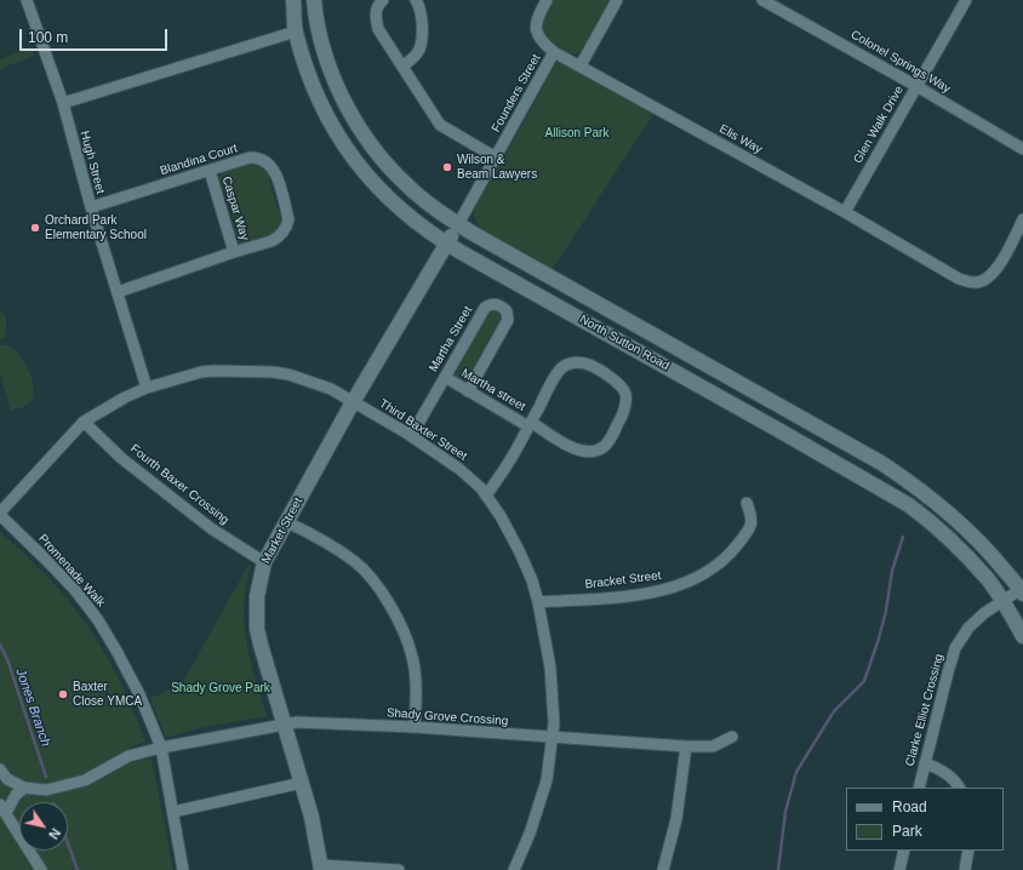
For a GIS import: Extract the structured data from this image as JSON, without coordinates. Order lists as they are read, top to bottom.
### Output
{
  "streets": {
    "main road": ["North Sutton Road", "Market Street"],
    "street": [
      "Colonel Springs Way",
      "Founders Street",
      "Glen Walk Drive",
      "Elis Way",
      "Blandina Court",
      "Hugh Street",
      "Caspar Way",
      "Martha Street",
      "Martha street",
      "Third Baxter Street",
      "Fourth Baxer Crossing",
      "Promenade Walk",
      "Bracket Street",
      "Clarke Elliot Crossing",
      "Shady Grove Crossing"
    ]
  },
  "crossings": [
    ["Colonel Springs Way", "Glen Walk Drive"],
    ["Founders Street", "Elis Way"],
    ["Founders Street", "North Sutton Road"],
    ["Founders Street", "Market Street"],
    ["Glen Walk Drive", "Elis Way"],
    ["Blandina Court", "Hugh Street"],
    ["Blandina Court", "Caspar Way"],
    ["Hugh Street", "Third Baxter Street"],
    ["Martha Street", "Martha street"],
    ["Martha Street", "Third Baxter Street"],
    ["North Sutton Road", "Market Street"],
    ["North Sutton Road", "Clarke Elliot Crossing"],
    ["Third Baxter Street", "Fourth Baxer Crossing"],
    ["Third Baxter Street", "Market Street"],
    ["Third Baxter Street", "Promenade Walk"],
    ["Third Baxter Street", "Bracket Street"],
    ["Third Baxter Street", "Shady Grove Crossing"],
    ["Fourth Baxer Crossing", "Market Street"],
    ["Market Street", "Shady Grove Crossing"],
    ["Promenade Walk", "Shady Grove Crossing"]
  ],
  "water": ["Jones Branch"],
  "parks": ["Allison Park", "Shady Grove Park"],
  "places": ["Wilson & Beam Lawyers", "Orchard Park Elementary School", "Baxter Close YMCA"],
  "legend": ["Road", "Park"],
  "scale_bar": "100 m",
  "north": "bottom right"
}
